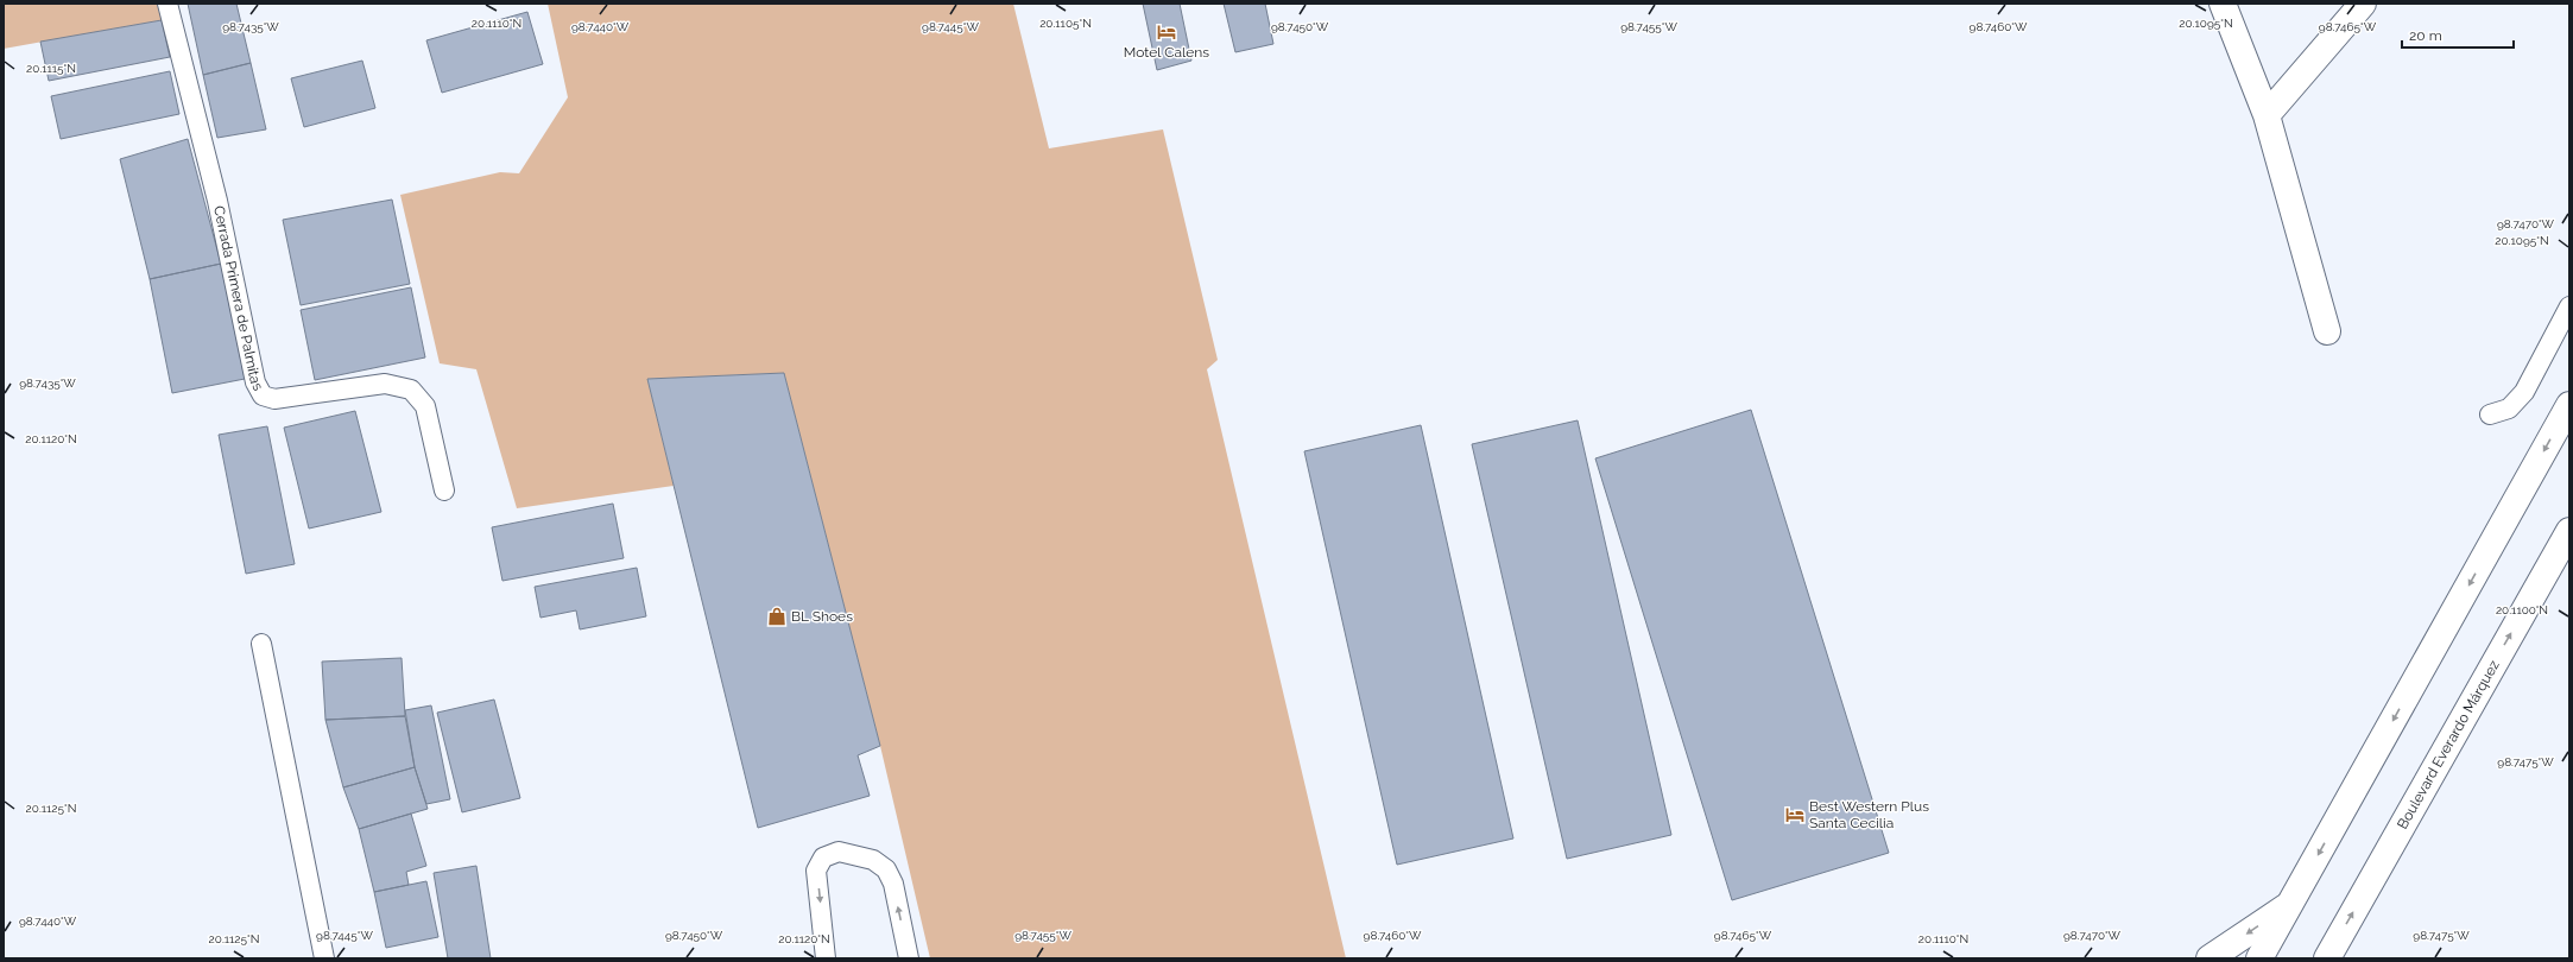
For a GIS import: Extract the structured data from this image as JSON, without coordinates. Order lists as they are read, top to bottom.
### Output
{
  "streets": {
    "main road": ["Boulevard Everardo Márquez"],
    "lane": ["Cerrada Primera de Palmitas"]
  },
  "places": {
    "hotel": ["Motel Calens", "Best Western Plus Santa Cecilia"],
    "shop": ["BL Shoes"]
  },
  "scale_bar": "20 m",
  "coordinates": [
    "20.1105°N",
    "20.1095°N",
    "20.1110°N",
    "98.7460°W",
    "98.7435°W",
    "98.7440°W",
    "98.7445°W",
    "98.7450°W",
    "98.7455°W",
    "98.7465°W",
    "20.1115°N",
    "98.7470°W",
    "20.1120°N",
    "20.1100°N",
    "98.7475°W",
    "20.1125°N"
  ]
}
